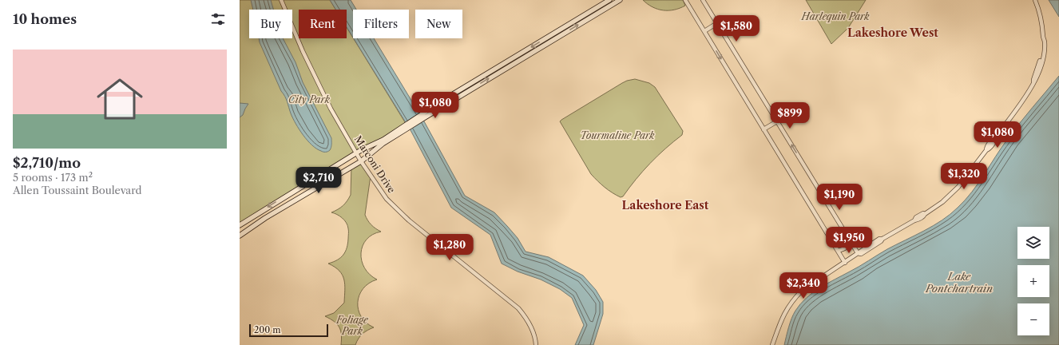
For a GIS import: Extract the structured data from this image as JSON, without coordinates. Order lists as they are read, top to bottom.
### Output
{
  "streets": {
    "street": ["Marconi Drive"]
  },
  "districts": ["Lakeshore West", "Lakeshore East"],
  "water": ["Lake Pontchartrain"],
  "parks": [
    "Harlequin Park",
    "City Park",
    "Tourmaline Park",
    "Foliage Park"
  ],
  "scale_bar": "200 m",
  "page": {
    "heading": "10 homes",
    "chip": [
      "Buy",
      "Rent",
      "Filters",
      "New"
    ],
    "price": [
      "$1,580",
      "$1,080",
      "$899",
      "$1,080",
      "$1,320",
      "$2,710",
      "$1,190",
      "$1,950",
      "$1,280",
      "$2,340"
    ],
    "list": [
      {
        "name": "$2,710/mo",
        "note": "5 rooms · 173 m² · Allen Toussaint Boulevard"
      }
    ],
    "map_buttons": ["+", "−"],
    "scale": "200 m"
  }
}
